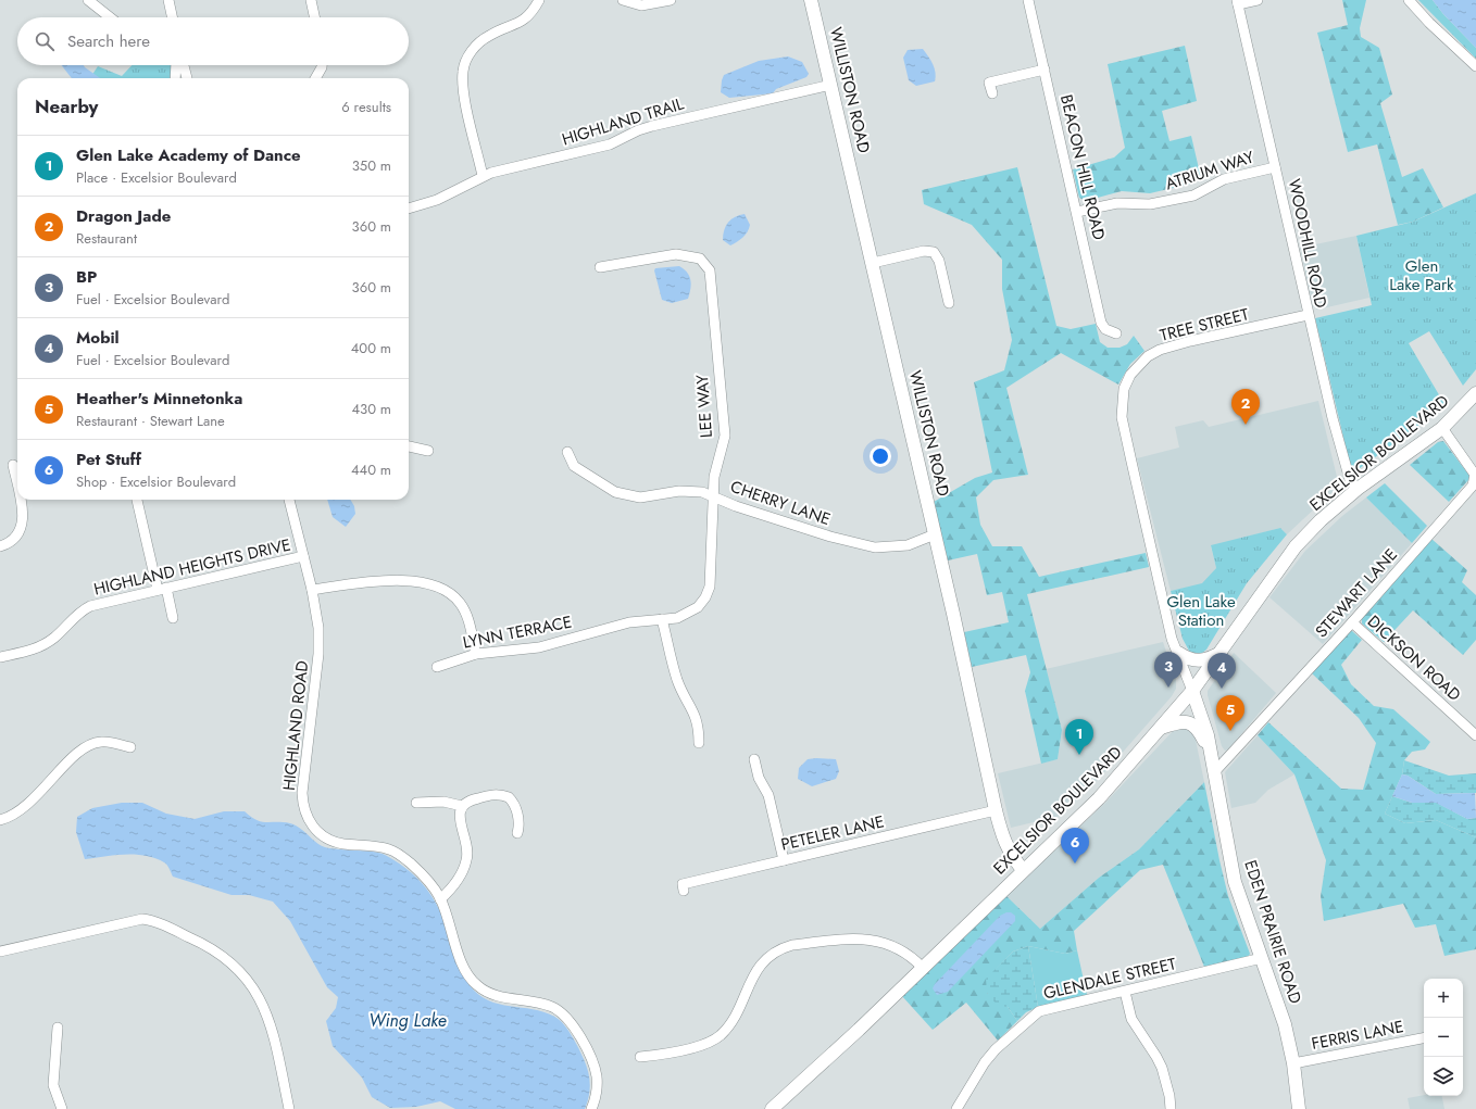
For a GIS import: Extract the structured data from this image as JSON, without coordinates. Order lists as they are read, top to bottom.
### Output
{
  "streets": {
    "main road": ["WILLISTON ROAD", "EXCELSIOR BOULEVARD", "EDEN PRAIRIE ROAD"],
    "street": [
      "HIGHLAND TRAIL",
      "BEACON HILL ROAD",
      "ATRIUM WAY",
      "WOODHILL ROAD",
      "TREE STREET",
      "LEE WAY",
      "CHERRY LANE",
      "HIGHLAND HEIGHTS DRIVE",
      "STEWART LANE",
      "LYNN TERRACE",
      "DICKSON ROAD",
      "HIGHLAND ROAD",
      "PETELER LANE",
      "GLENDALE STREET",
      "FERRIS LANE"
    ]
  },
  "crossings": [
    ["WILLISTON ROAD", "HIGHLAND TRAIL"],
    ["WILLISTON ROAD", "EXCELSIOR BOULEVARD"],
    ["WILLISTON ROAD", "CHERRY LANE"],
    ["WILLISTON ROAD", "PETELER LANE"],
    ["BEACON HILL ROAD", "ATRIUM WAY"],
    ["ATRIUM WAY", "WOODHILL ROAD"],
    ["WOODHILL ROAD", "TREE STREET"],
    ["WOODHILL ROAD", "EXCELSIOR BOULEVARD"],
    ["LEE WAY", "CHERRY LANE"],
    ["LEE WAY", "LYNN TERRACE"],
    ["EXCELSIOR BOULEVARD", "STEWART LANE"],
    ["EXCELSIOR BOULEVARD", "EDEN PRAIRIE ROAD"],
    ["HIGHLAND HEIGHTS DRIVE", "HIGHLAND ROAD"],
    ["STEWART LANE", "DICKSON ROAD"],
    ["STEWART LANE", "EDEN PRAIRIE ROAD"],
    ["EDEN PRAIRIE ROAD", "GLENDALE STREET"],
    ["EDEN PRAIRIE ROAD", "FERRIS LANE"]
  ],
  "water": ["Wing Lake"],
  "parks": ["Glen Lake Park", "Glen Lake Station"],
  "page": {
    "search": "Search here",
    "heading": ["Nearby", "6 results"],
    "list": [
      {
        "mark": "1",
        "name": "Glen Lake Academy of Dance",
        "note": "Place · Excelsior Boulevard",
        "value": "350 m"
      },
      {
        "mark": "2",
        "name": "Dragon Jade",
        "note": "Restaurant",
        "value": "360 m"
      },
      {
        "mark": "3",
        "name": "BP",
        "note": "Fuel · Excelsior Boulevard",
        "value": "360 m"
      },
      {
        "mark": "4",
        "name": "Mobil",
        "note": "Fuel · Excelsior Boulevard",
        "value": "400 m"
      },
      {
        "mark": "5",
        "name": "Heather's Minnetonka",
        "note": "Restaurant · Stewart Lane",
        "value": "430 m"
      },
      {
        "mark": "6",
        "name": "Pet Stuff",
        "note": "Shop · Excelsior Boulevard",
        "value": "440 m"
      }
    ],
    "pins": [
      "2",
      "3",
      "4",
      "5",
      "1",
      "6"
    ],
    "map_buttons": ["+", "−"]
  }
}
